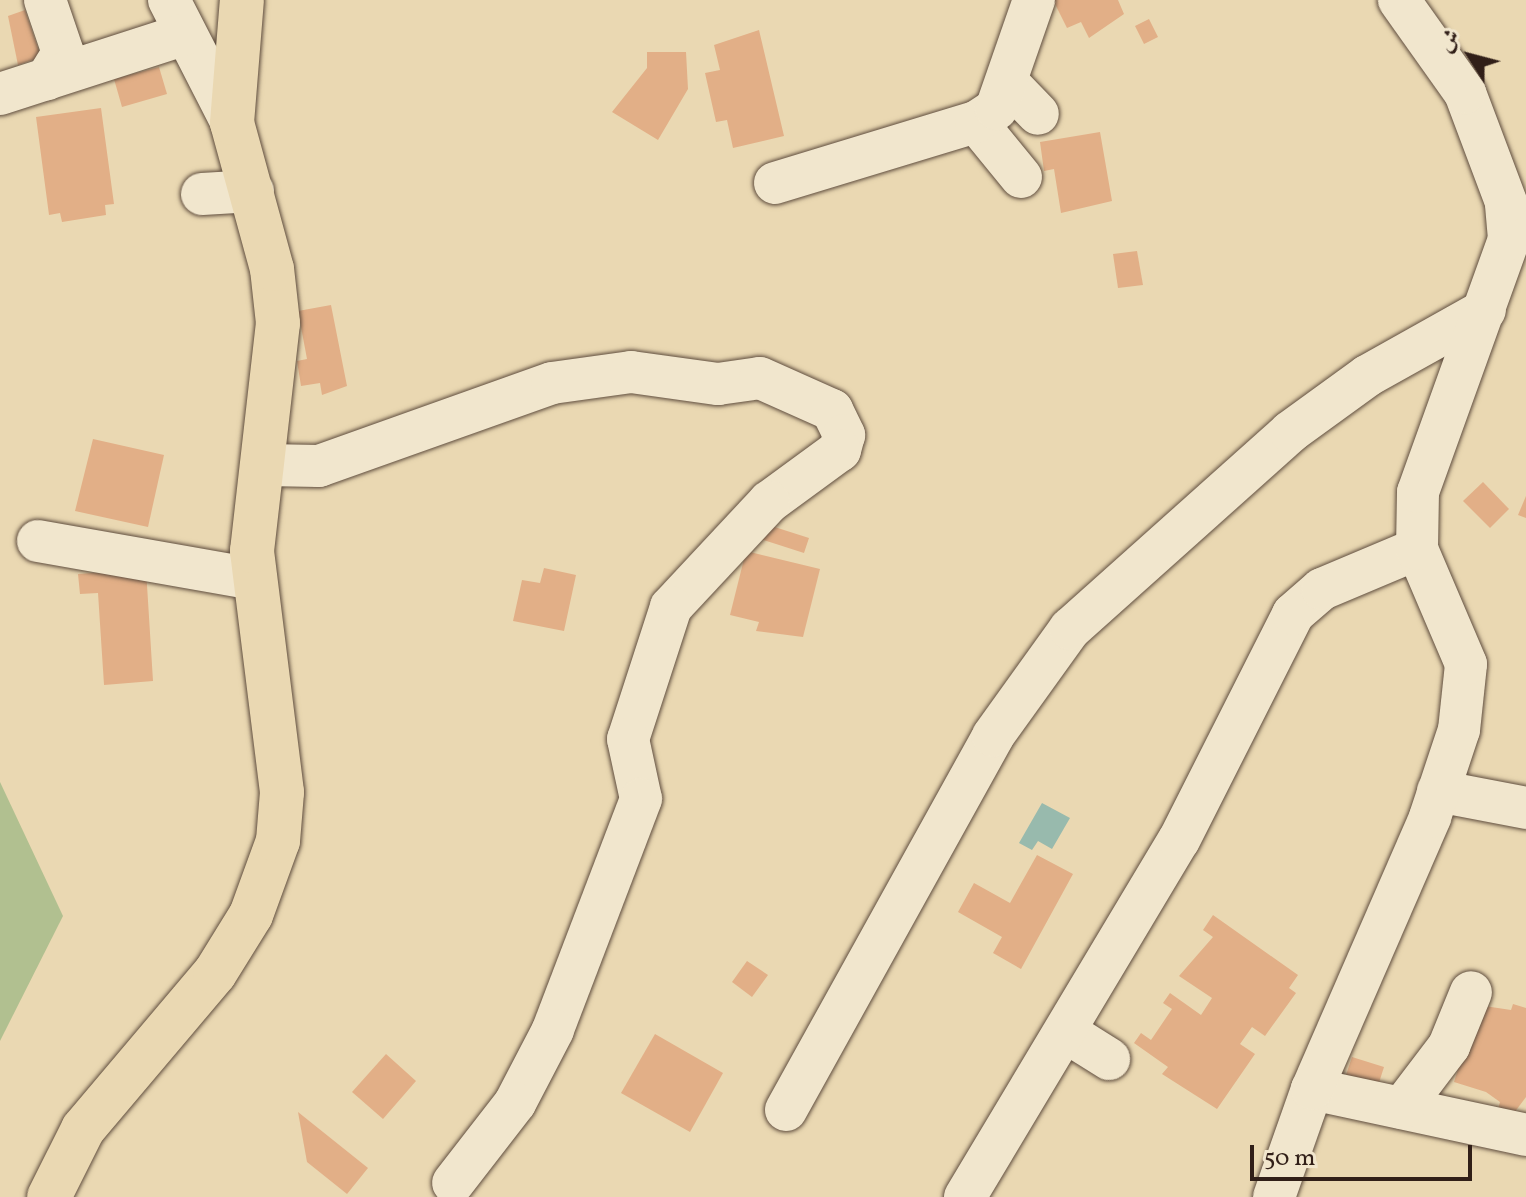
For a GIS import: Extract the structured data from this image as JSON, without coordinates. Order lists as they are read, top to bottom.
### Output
{
  "scale_bar": "50 m",
  "north": "top left"
}
